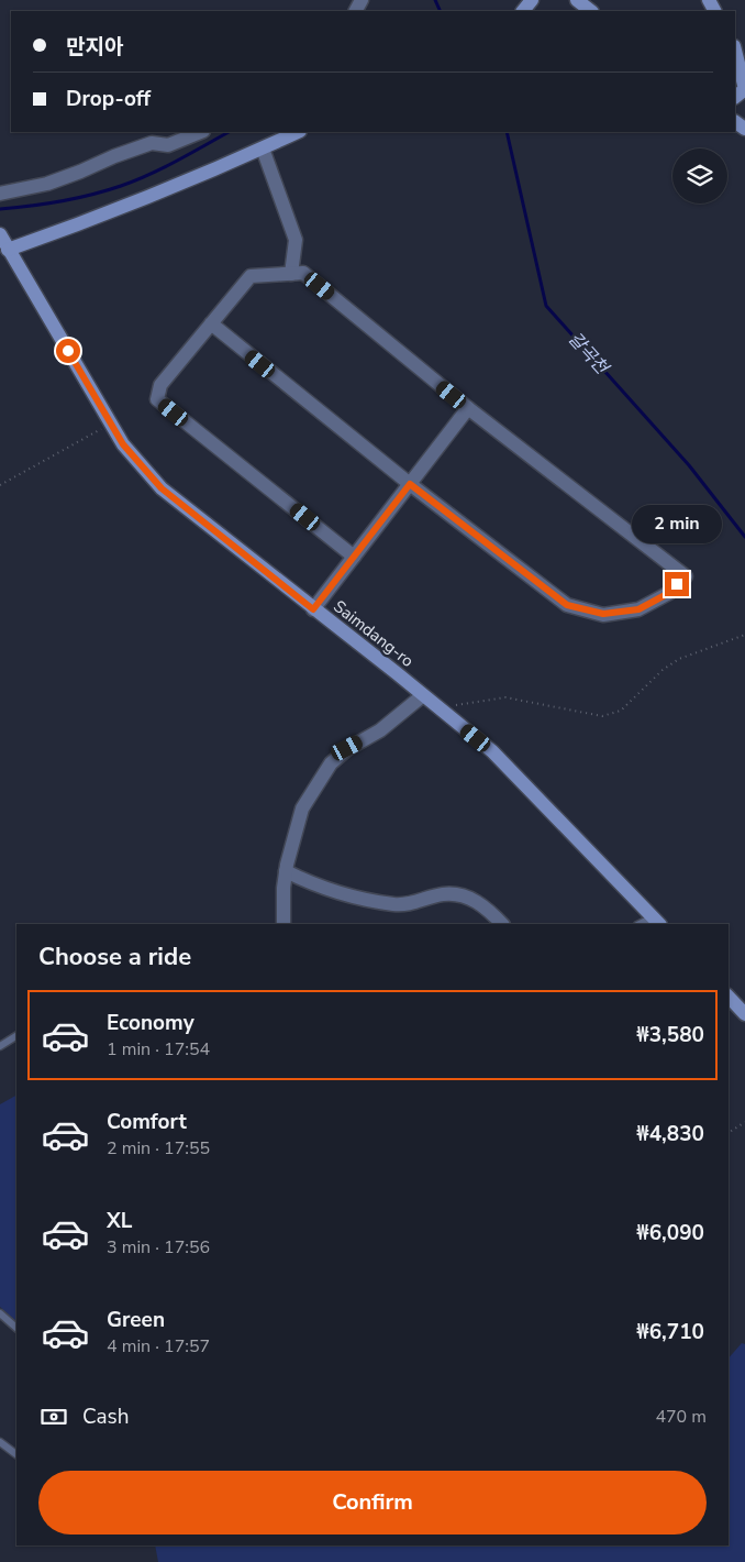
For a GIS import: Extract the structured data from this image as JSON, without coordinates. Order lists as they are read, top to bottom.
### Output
{
  "streets": {
    "main road": ["Saimdang-ro"]
  },
  "water": ["갈곡천"],
  "page": {
    "banner": ["만지아", "Drop-off"],
    "bubble": "2 min",
    "heading": "Choose a ride",
    "list": [
      {
        "name": "Economy",
        "note": "1 min · 17:54",
        "value": "₩3,580"
      },
      {
        "name": "Comfort",
        "note": "2 min · 17:55",
        "value": "₩4,830"
      },
      {
        "name": "XL",
        "note": "3 min · 17:56",
        "value": "₩6,090"
      },
      {
        "name": "Green",
        "note": "4 min · 17:57",
        "value": "₩6,710"
      }
    ],
    "pay": ["Cash", "470 m"],
    "buttons": "Confirm"
  }
}
